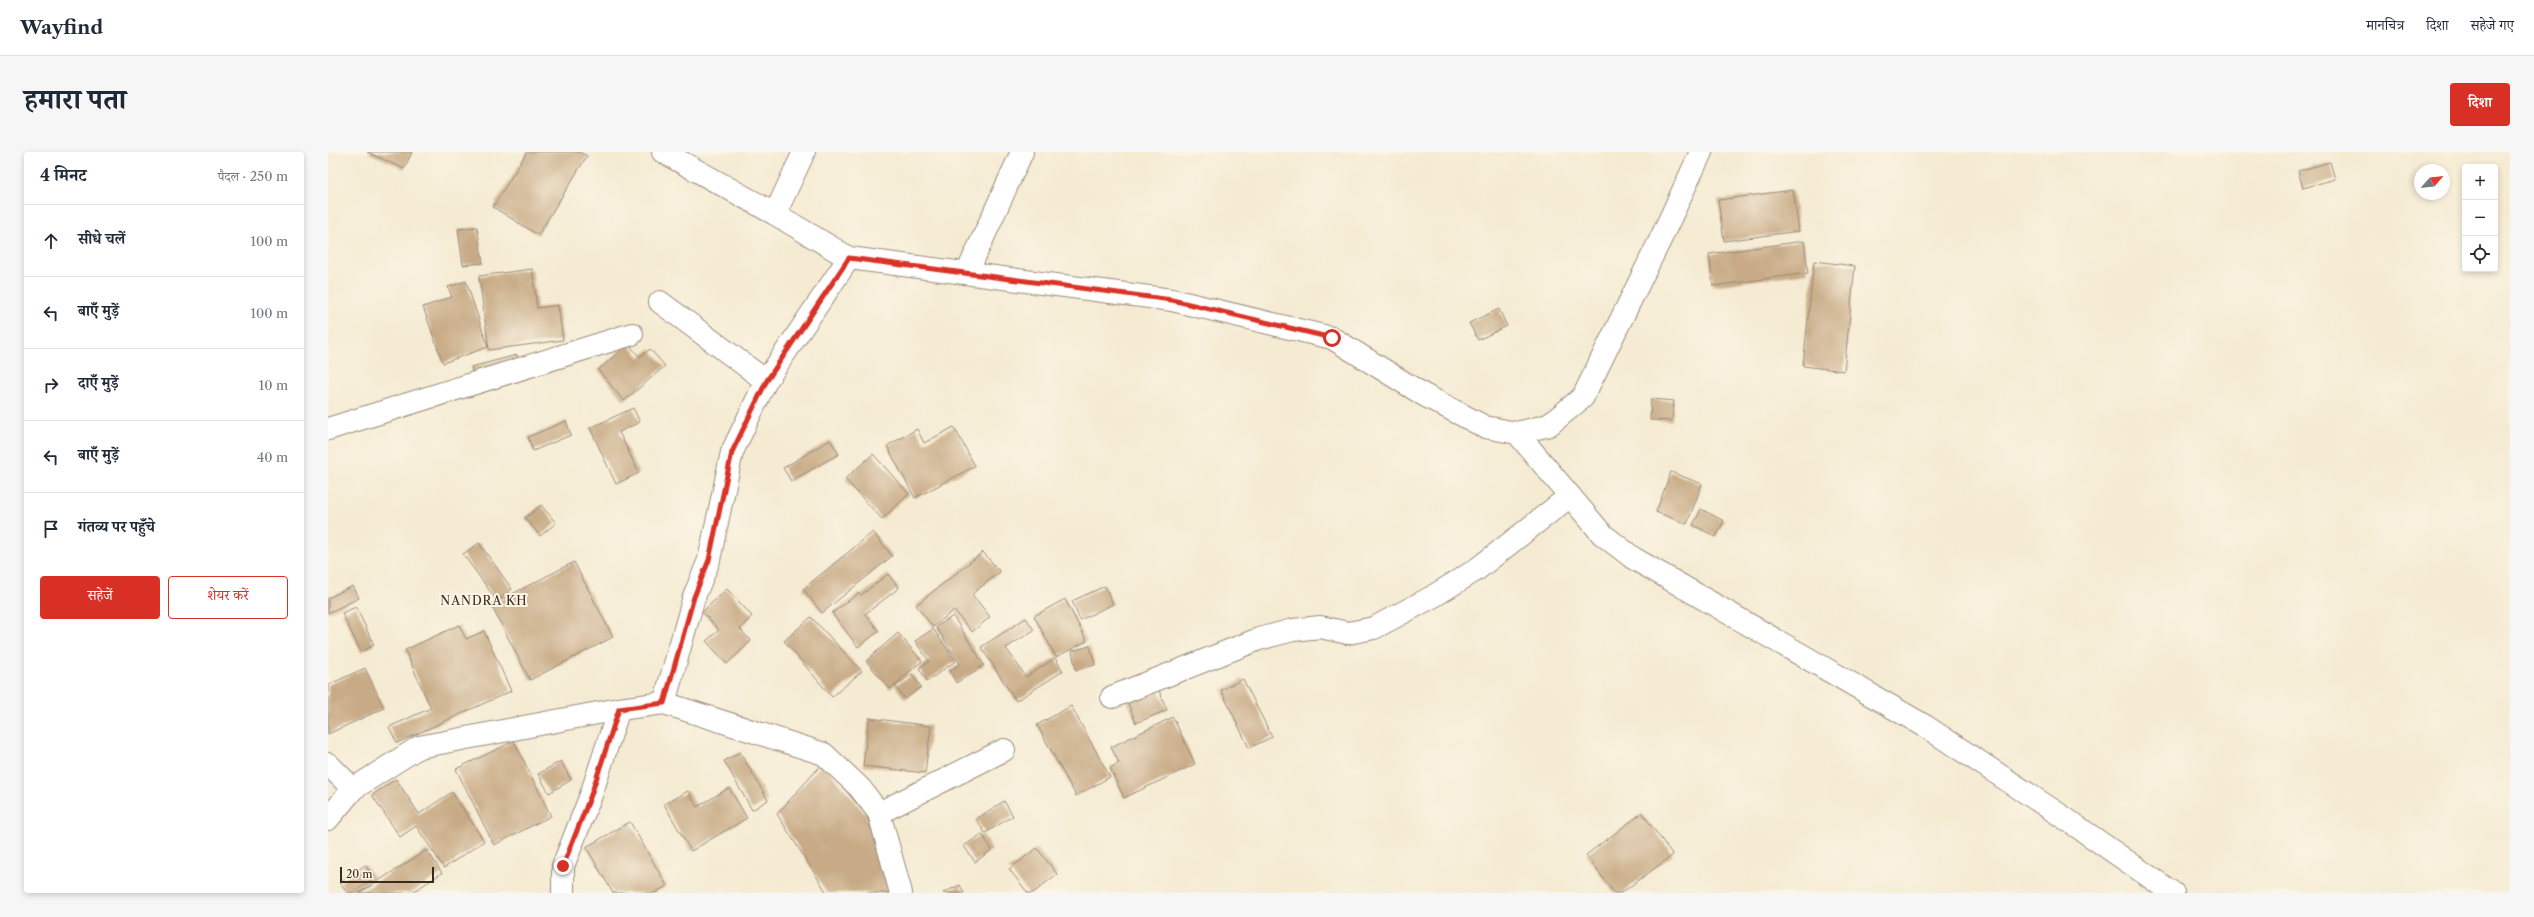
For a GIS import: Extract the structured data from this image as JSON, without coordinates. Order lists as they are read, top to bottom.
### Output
{
  "districts": ["NANDRA KH"],
  "scale_bar": "20 m",
  "north": "top right",
  "page": {
    "header": "Wayfind",
    "nav": ["मानचित्र", "दिशा", "सहेजे गए"],
    "title": "हमारा पता",
    "buttons": [
      "दिशा",
      ["सहेजें", "शेयर करें"]
    ],
    "heading": ["4 मिनट", "पैदल · 250 m"],
    "map_buttons": ["+", "−"],
    "list": [
      ["सीधे चलें", "100 m"],
      ["बाएँ मुड़ें", "100 m"],
      ["दाएँ मुड़ें", "10 m"],
      ["बाएँ मुड़ें", "40 m"],
      "गंतव्य पर पहुँचे"
    ],
    "scale": "20 m"
  }
}
